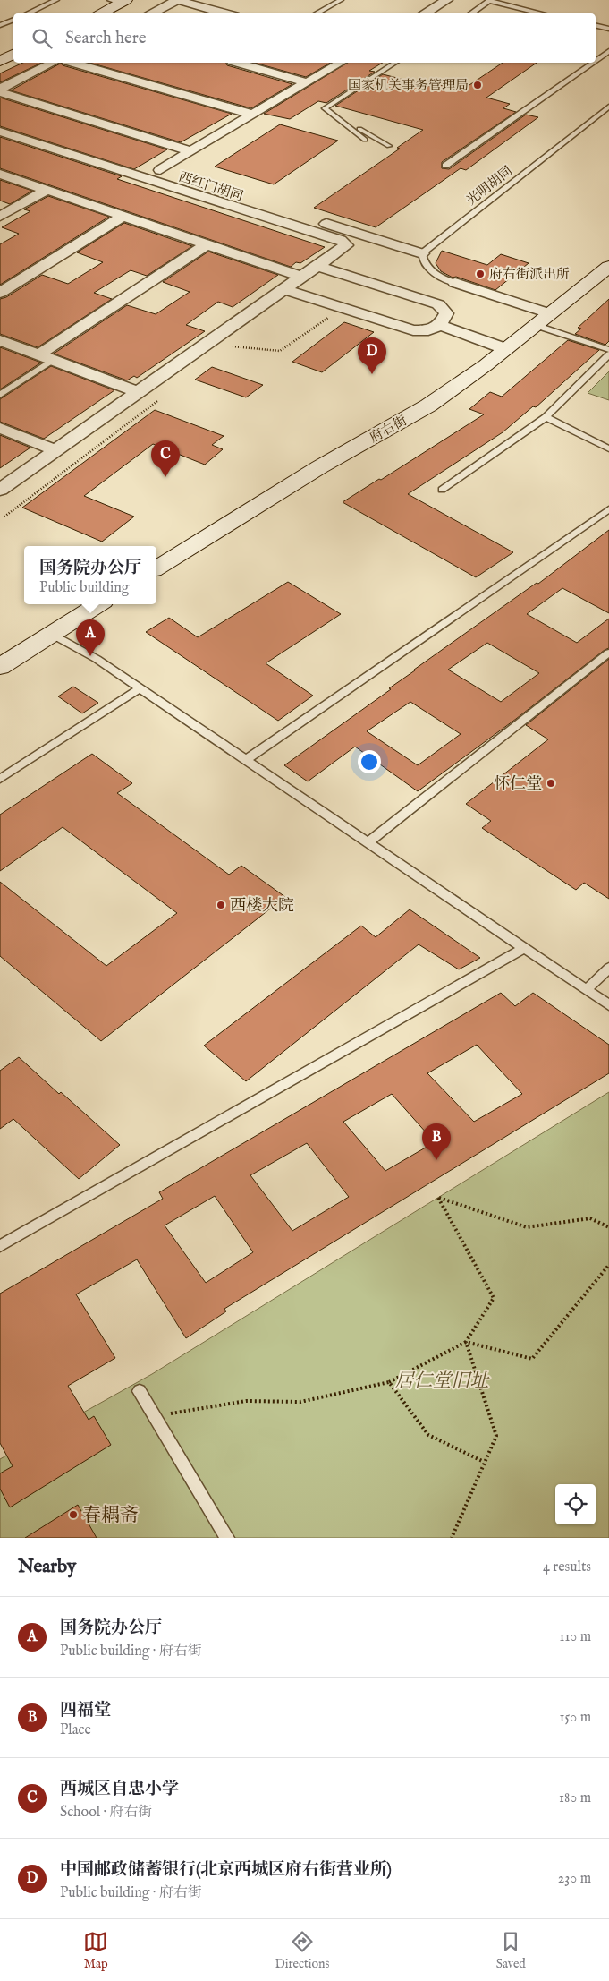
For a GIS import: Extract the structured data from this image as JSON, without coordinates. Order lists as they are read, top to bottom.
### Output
{
  "streets": {
    "main road": ["府右街"],
    "street": ["西红门胡同"],
    "lane": ["光明胡同"]
  },
  "crossings": [
    ["光明胡同", "西红门胡同"]
  ],
  "parks": ["居仁堂旧址"],
  "places": [
    "国家机关事务管理局",
    "府右街派出所",
    "怀仁堂",
    "西楼大院",
    "春耦斋"
  ],
  "page": {
    "search": "Search here",
    "pins": [
      "D",
      "C",
      "A",
      "B"
    ],
    "popup": ["国务院办公厅", "Public building"],
    "heading": ["Nearby", "4 results"],
    "list": [
      {
        "mark": "A",
        "name": "国务院办公厅",
        "note": "Public building · 府右街",
        "value": "110 m"
      },
      {
        "mark": "B",
        "name": "四福堂",
        "note": "Place",
        "value": "150 m"
      },
      {
        "mark": "C",
        "name": "西城区自忠小学",
        "note": "School · 府右街",
        "value": "180 m"
      },
      {
        "mark": "D",
        "name": "中国邮政储蓄银行(北京西城区府右街营业所)",
        "note": "Public building · 府右街",
        "value": "230 m"
      }
    ],
    "nav": ["Map", "Directions", "Saved"]
  }
}
